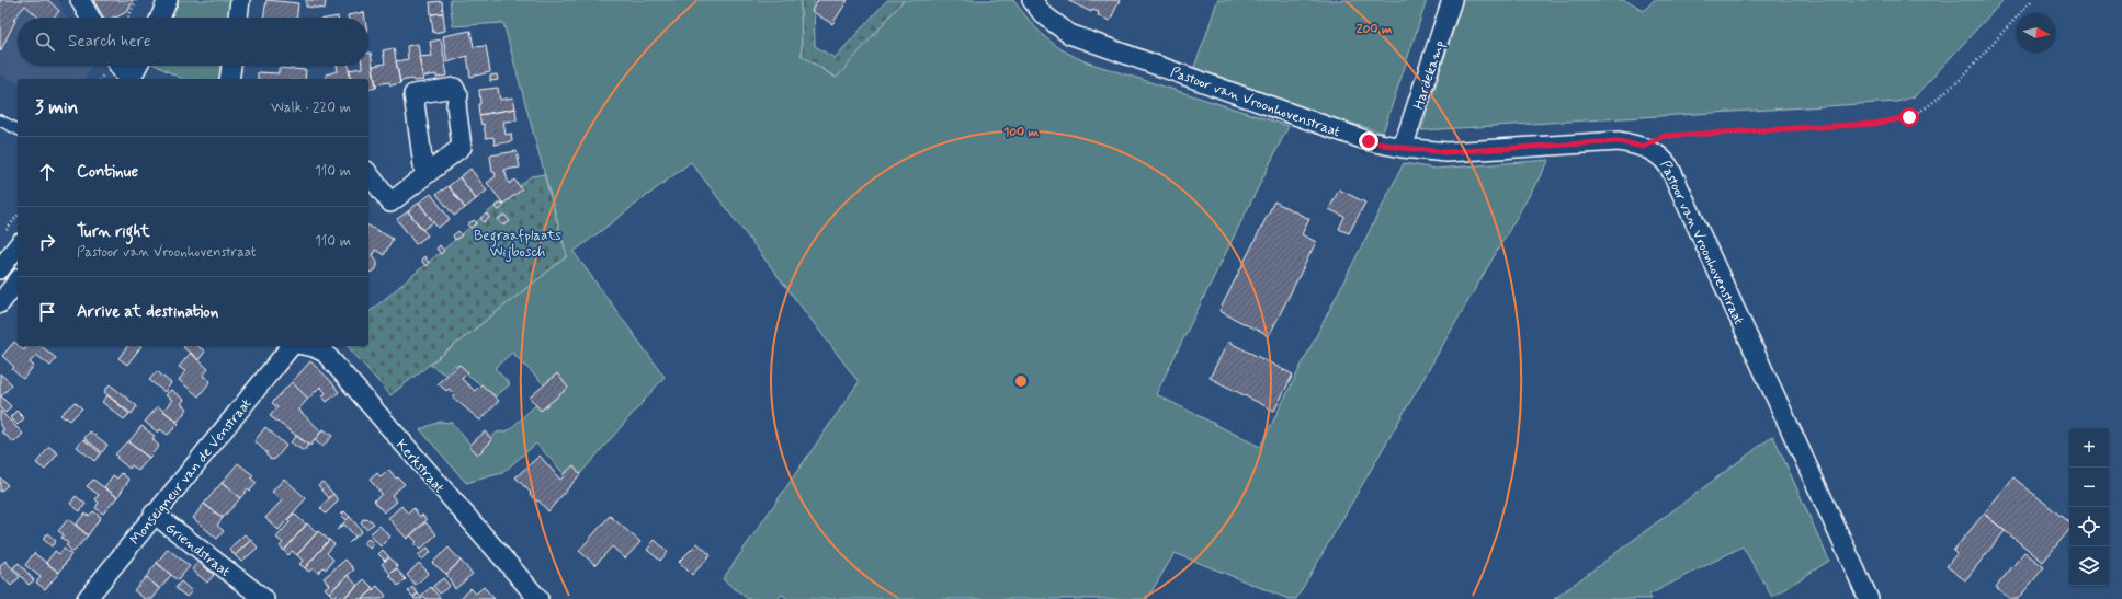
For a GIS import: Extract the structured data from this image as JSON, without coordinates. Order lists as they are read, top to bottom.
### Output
{
  "streets": {
    "street": [
      "Hardekamp",
      "Pastoor van Vroonhovenstraat",
      "Kerkstraat",
      "Monseigneur van de Venstraat",
      "Griendstraat"
    ]
  },
  "crossings": [
    ["Hardekamp", "Pastoor van Vroonhovenstraat"],
    ["Monseigneur van de Venstraat", "Griendstraat"]
  ],
  "parks": ["Begraafplaats Wijbosch"],
  "north": "right",
  "page": {
    "search": "Search here",
    "heading": ["3 min", "Walk · 220 m"],
    "list": [
      ["Continue", "110 m"],
      ["Turn right", "Pastoor van Vroonhovenstraat", "110 m"],
      "Arrive at destination"
    ],
    "map_buttons": ["+", "−"]
  },
  "rings": ["200 m", "100 m"]
}
